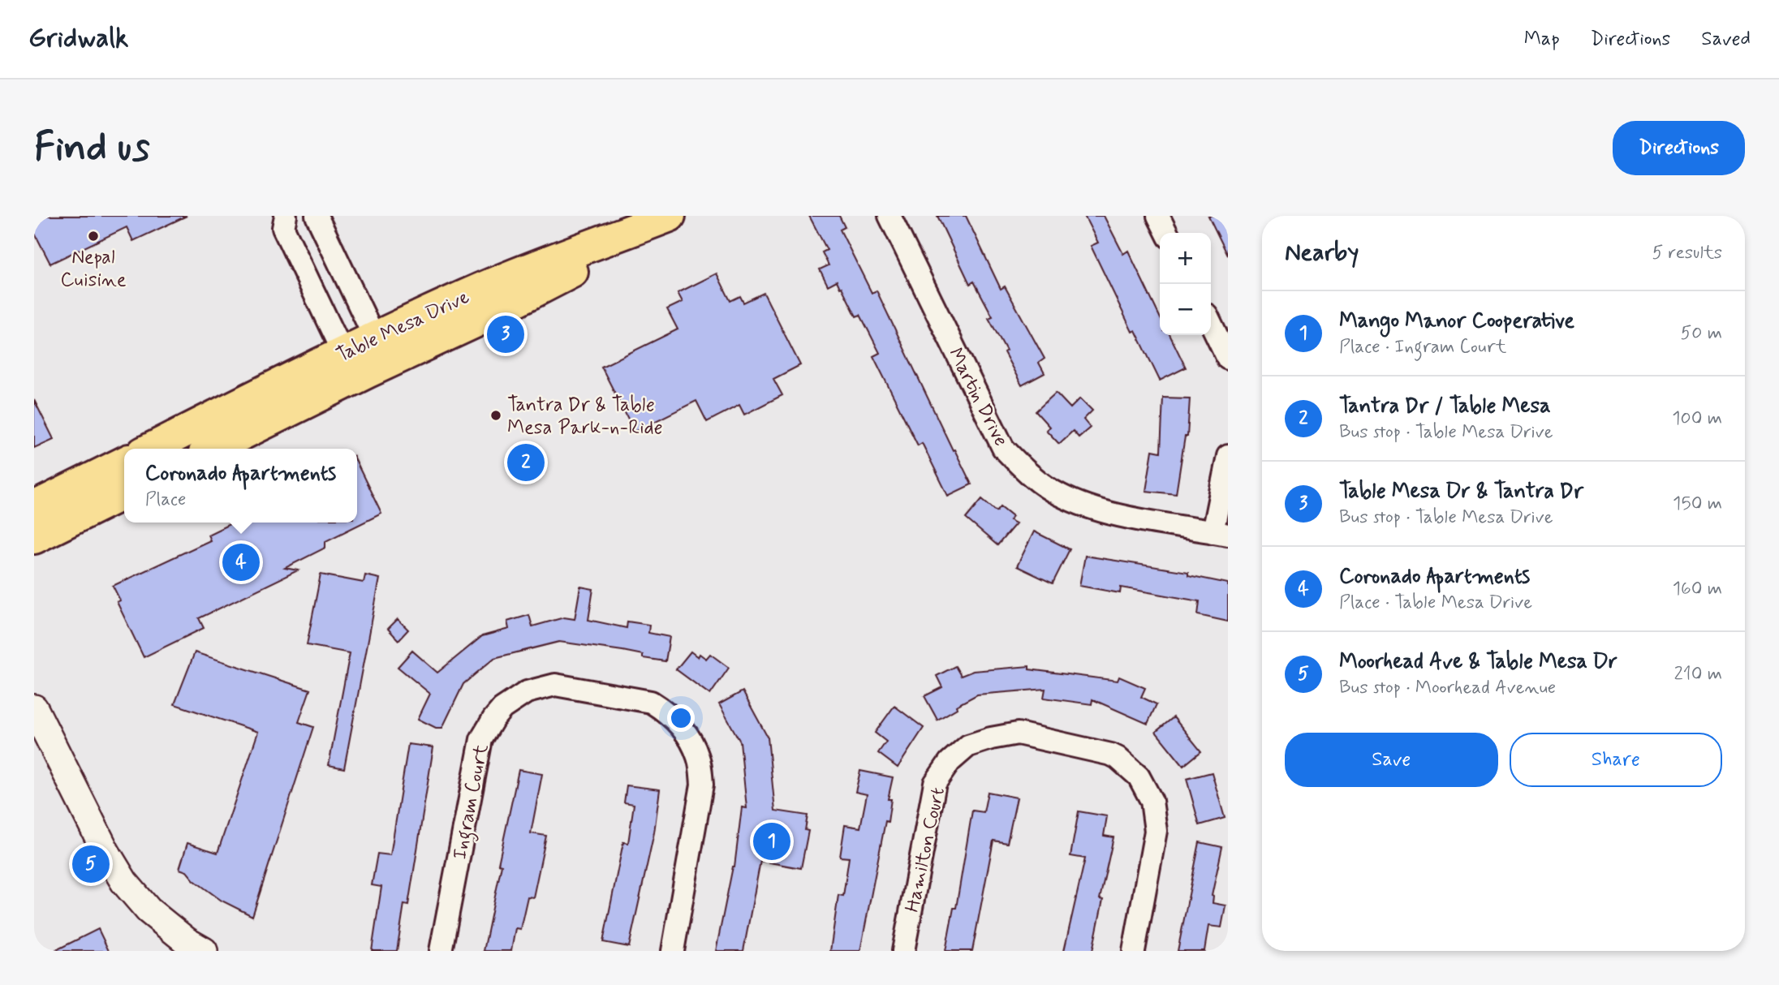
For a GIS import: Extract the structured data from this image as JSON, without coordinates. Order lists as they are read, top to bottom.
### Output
{
  "streets": {
    "highway": ["Table Mesa Drive"],
    "street": ["Martin Drive", "Ingram Court", "Hamilton Court"]
  },
  "places": ["Nepal Cuisine", "Tantra Dr & Table Mesa Park-n-Ride"],
  "page": {
    "header": "Gridwalk",
    "nav": ["Map", "Directions", "Saved"],
    "buttons": [
      "Directions",
      ["Save", "Share"]
    ],
    "title": "Find us",
    "heading": ["Nearby", "5 results"],
    "map_buttons": ["+", "−"],
    "list": [
      {
        "mark": "1",
        "name": "Mango Manor Cooperative",
        "note": "Place · Ingram Court",
        "value": "50 m"
      },
      {
        "mark": "2",
        "name": "Tantra Dr / Table Mesa",
        "note": "Bus stop · Table Mesa Drive",
        "value": "100 m"
      },
      {
        "mark": "3",
        "name": "Table Mesa Dr & Tantra Dr",
        "note": "Bus stop · Table Mesa Drive",
        "value": "150 m"
      },
      {
        "mark": "4",
        "name": "Coronado Apartments",
        "note": "Place · Table Mesa Drive",
        "value": "160 m"
      },
      {
        "mark": "5",
        "name": "Moorhead Ave & Table Mesa Dr",
        "note": "Bus stop · Moorhead Avenue",
        "value": "210 m"
      }
    ],
    "pins": [
      "3",
      "2",
      "4",
      "1",
      "5"
    ],
    "popup": ["Coronado Apartments", "Place"]
  }
}
